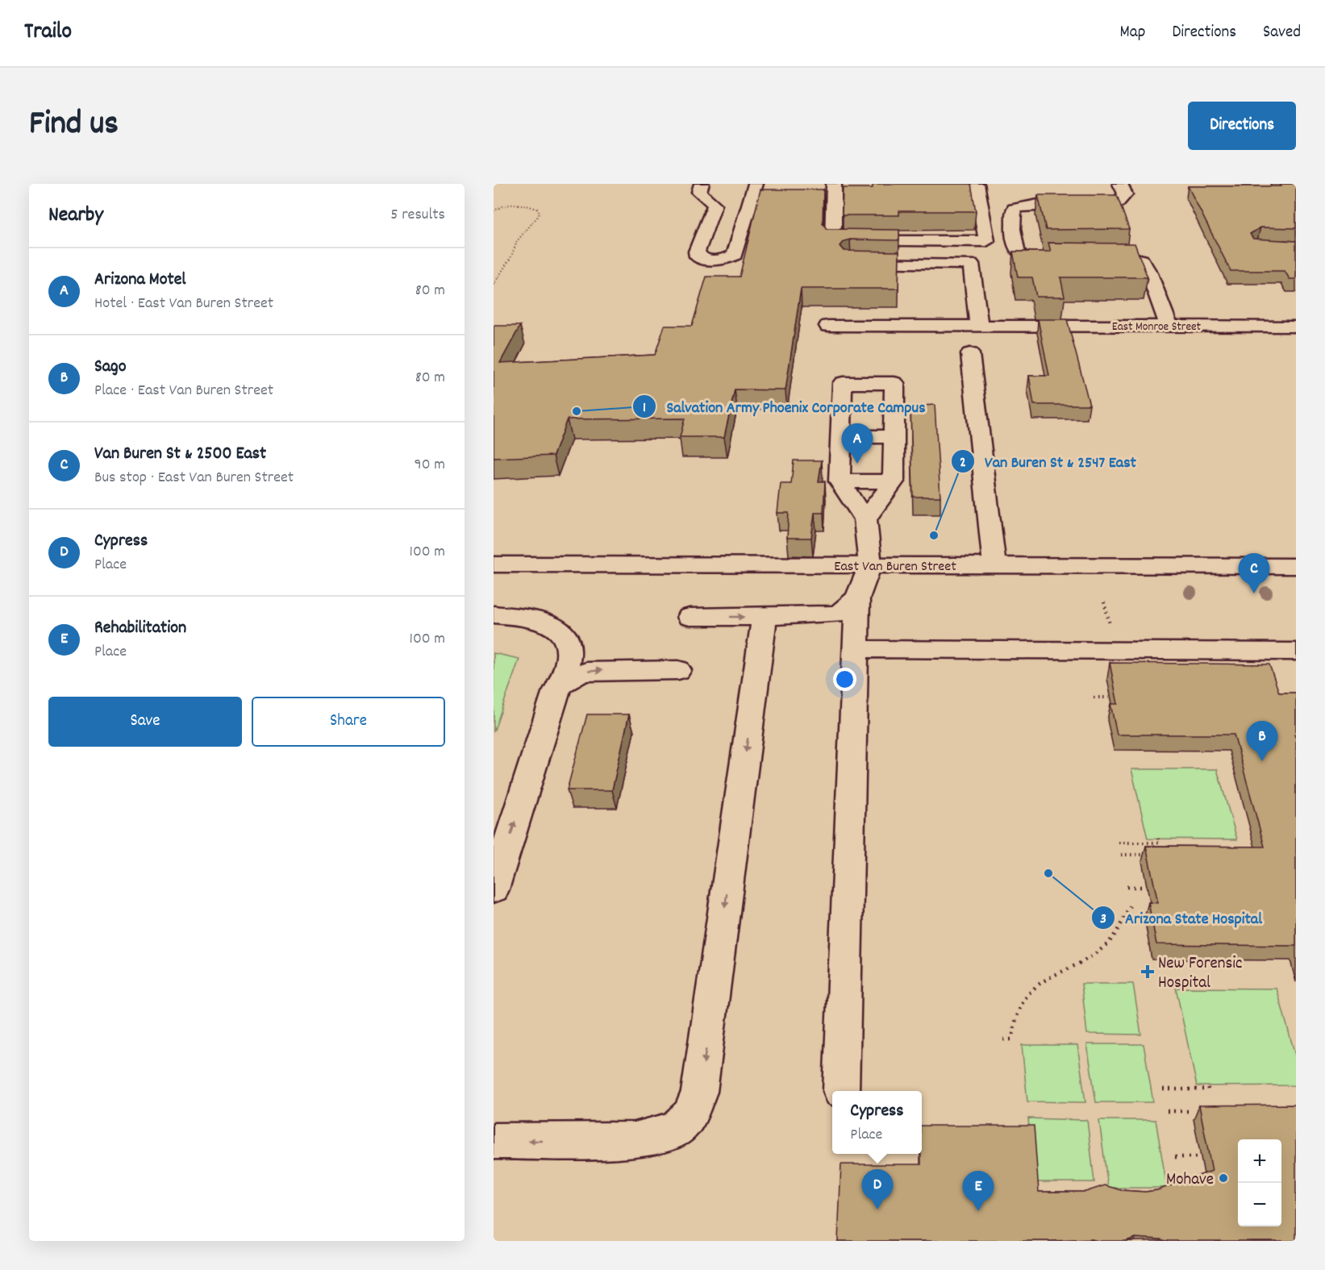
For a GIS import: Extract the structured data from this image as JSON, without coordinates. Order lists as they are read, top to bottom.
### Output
{
  "streets": {
    "main road": ["East Monroe Street", "East Van Buren Street"]
  },
  "places": {
    "other": [
      "Salvation Army Phoenix Corporate Campus",
      "Van Buren St & 2547 East",
      "Arizona State Hospital",
      "Mohave"
    ],
    "health": ["New Forensic Hospital"]
  },
  "page": {
    "header": "Trailo",
    "nav": ["Map", "Directions", "Saved"],
    "title": "Find us",
    "buttons": [
      "Directions",
      ["Save", "Share"]
    ],
    "heading": ["Nearby", "5 results"],
    "list": [
      {
        "mark": "A",
        "name": "Arizona Motel",
        "note": "Hotel · East Van Buren Street",
        "value": "80 m"
      },
      {
        "mark": "B",
        "name": "Sago",
        "note": "Place · East Van Buren Street",
        "value": "80 m"
      },
      {
        "mark": "C",
        "name": "Van Buren St & 2500 East",
        "note": "Bus stop · East Van Buren Street",
        "value": "90 m"
      },
      {
        "mark": "D",
        "name": "Cypress",
        "note": "Place",
        "value": "100 m"
      },
      {
        "mark": "E",
        "name": "Rehabilitation",
        "note": "Place",
        "value": "100 m"
      }
    ],
    "pins": [
      "A",
      "C",
      "B",
      "D",
      "E"
    ],
    "popup": ["Cypress", "Place"],
    "map_buttons": ["+", "−"]
  }
}
